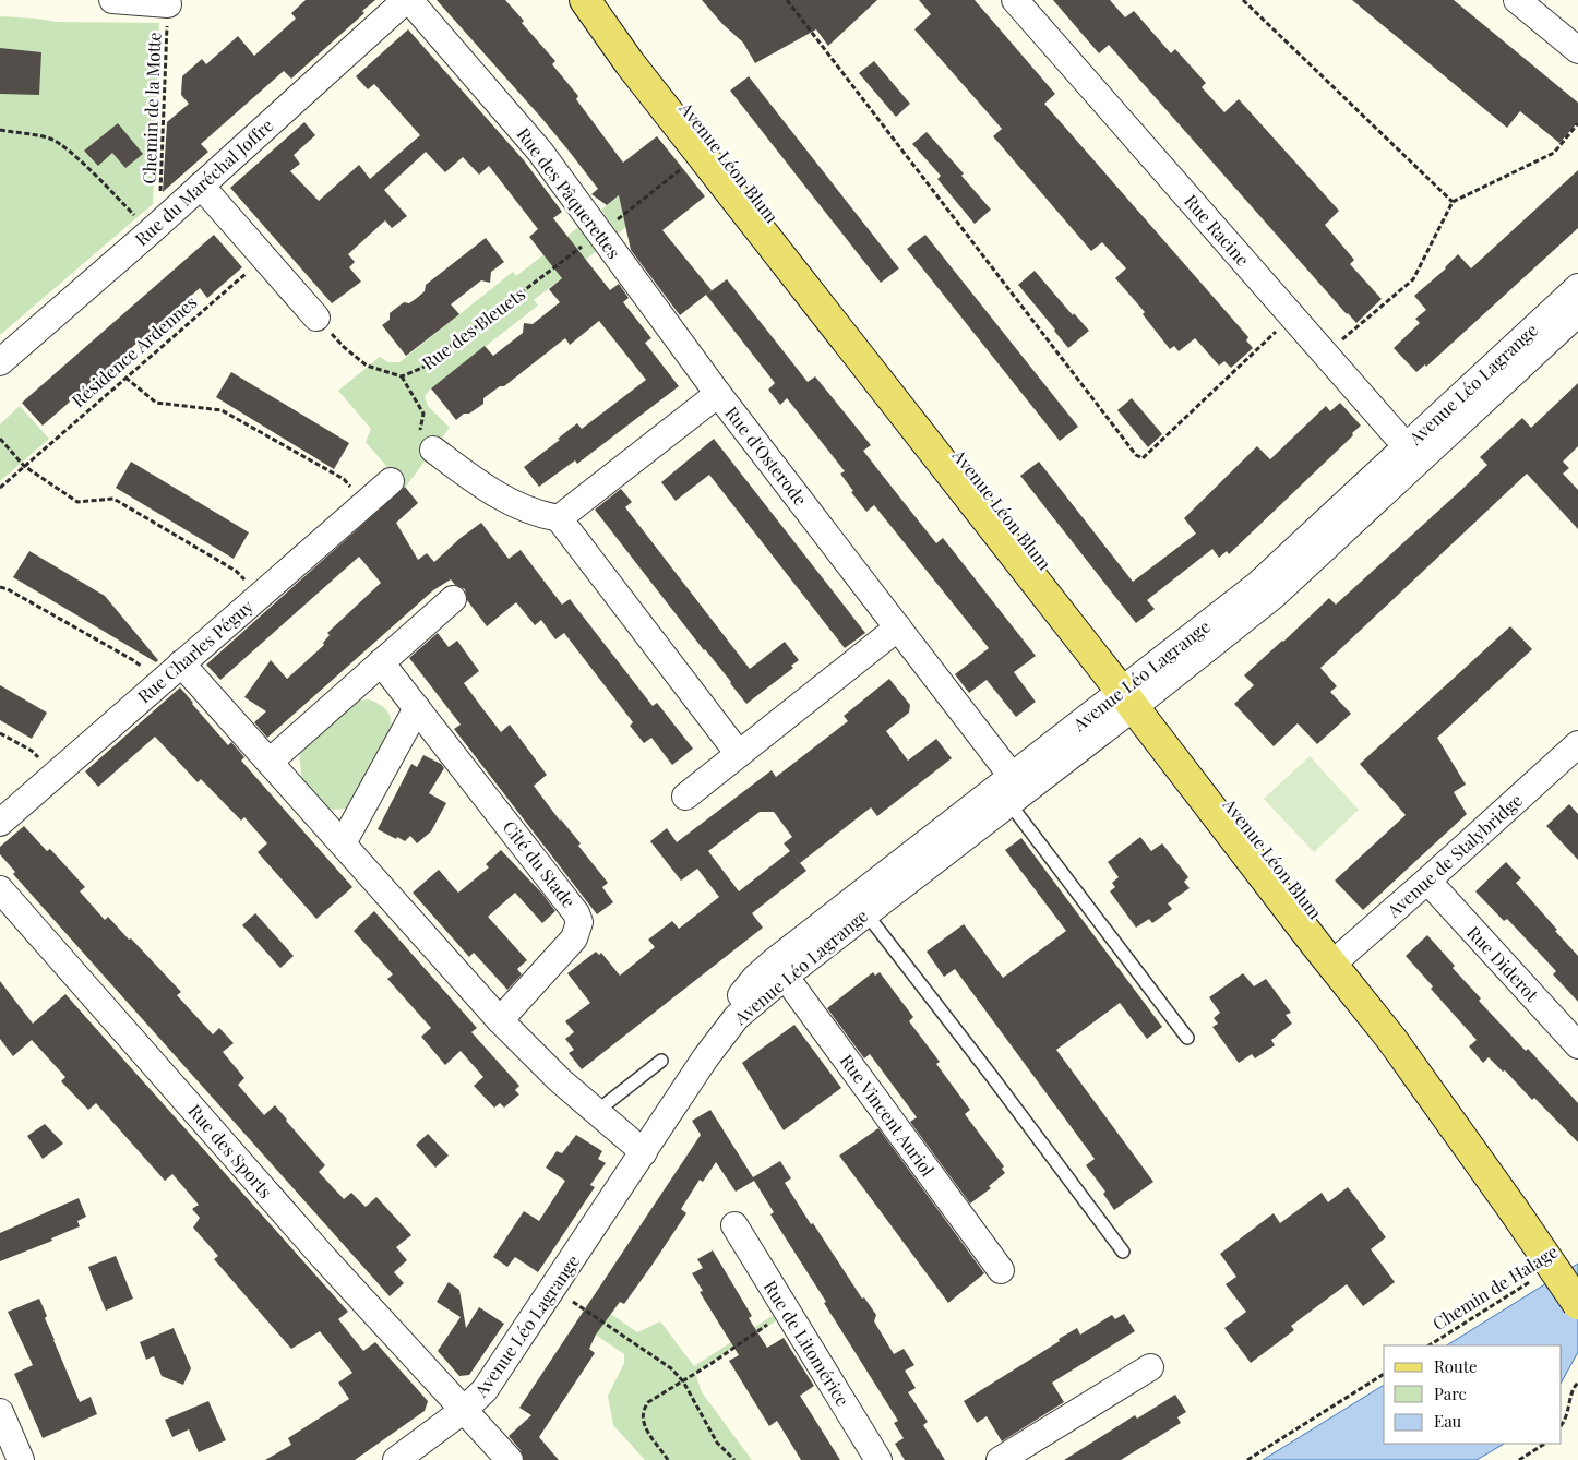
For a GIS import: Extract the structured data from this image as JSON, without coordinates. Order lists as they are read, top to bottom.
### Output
{
  "streets": {
    "main road": ["Avenue Léon Blum"],
    "street": [
      "Rue du Maréchal Joffre",
      "Rue des Pâquerettes",
      "Rue Racine",
      "Avenue Léo Lagrange",
      "Rue d'Osterode",
      "Rue Charles Péguy",
      "Avenue de Stalybridge",
      "Cité du Stade",
      "Rue Diderot",
      "Rue Vincent Auriol",
      "Rue des Sports",
      "Rue de Litomérice"
    ],
    "path": [
      "Chemin de la Motte",
      "Rue des Bleuets",
      "Résidence Ardennes",
      "Chemin de Halage"
    ]
  },
  "crossings": [
    ["Chemin de la Motte", "Rue du Maréchal Joffre"],
    ["Avenue Léon Blum", "Rue des Bleuets"],
    ["Avenue Léon Blum", "Avenue Léo Lagrange"],
    ["Avenue Léon Blum", "Avenue de Stalybridge"],
    ["Rue du Maréchal Joffre", "Rue des Pâquerettes"],
    ["Rue des Pâquerettes", "Rue des Bleuets"],
    ["Rue des Pâquerettes", "Rue d'Osterode"],
    ["Rue Racine", "Avenue Léo Lagrange"],
    ["Avenue Léo Lagrange", "Rue d'Osterode"],
    ["Avenue Léo Lagrange", "Rue Vincent Auriol"],
    ["Avenue Léo Lagrange", "Rue des Sports"],
    ["Avenue de Stalybridge", "Rue Diderot"]
  ],
  "legend": ["Route", "Parc", "Eau"]
}
